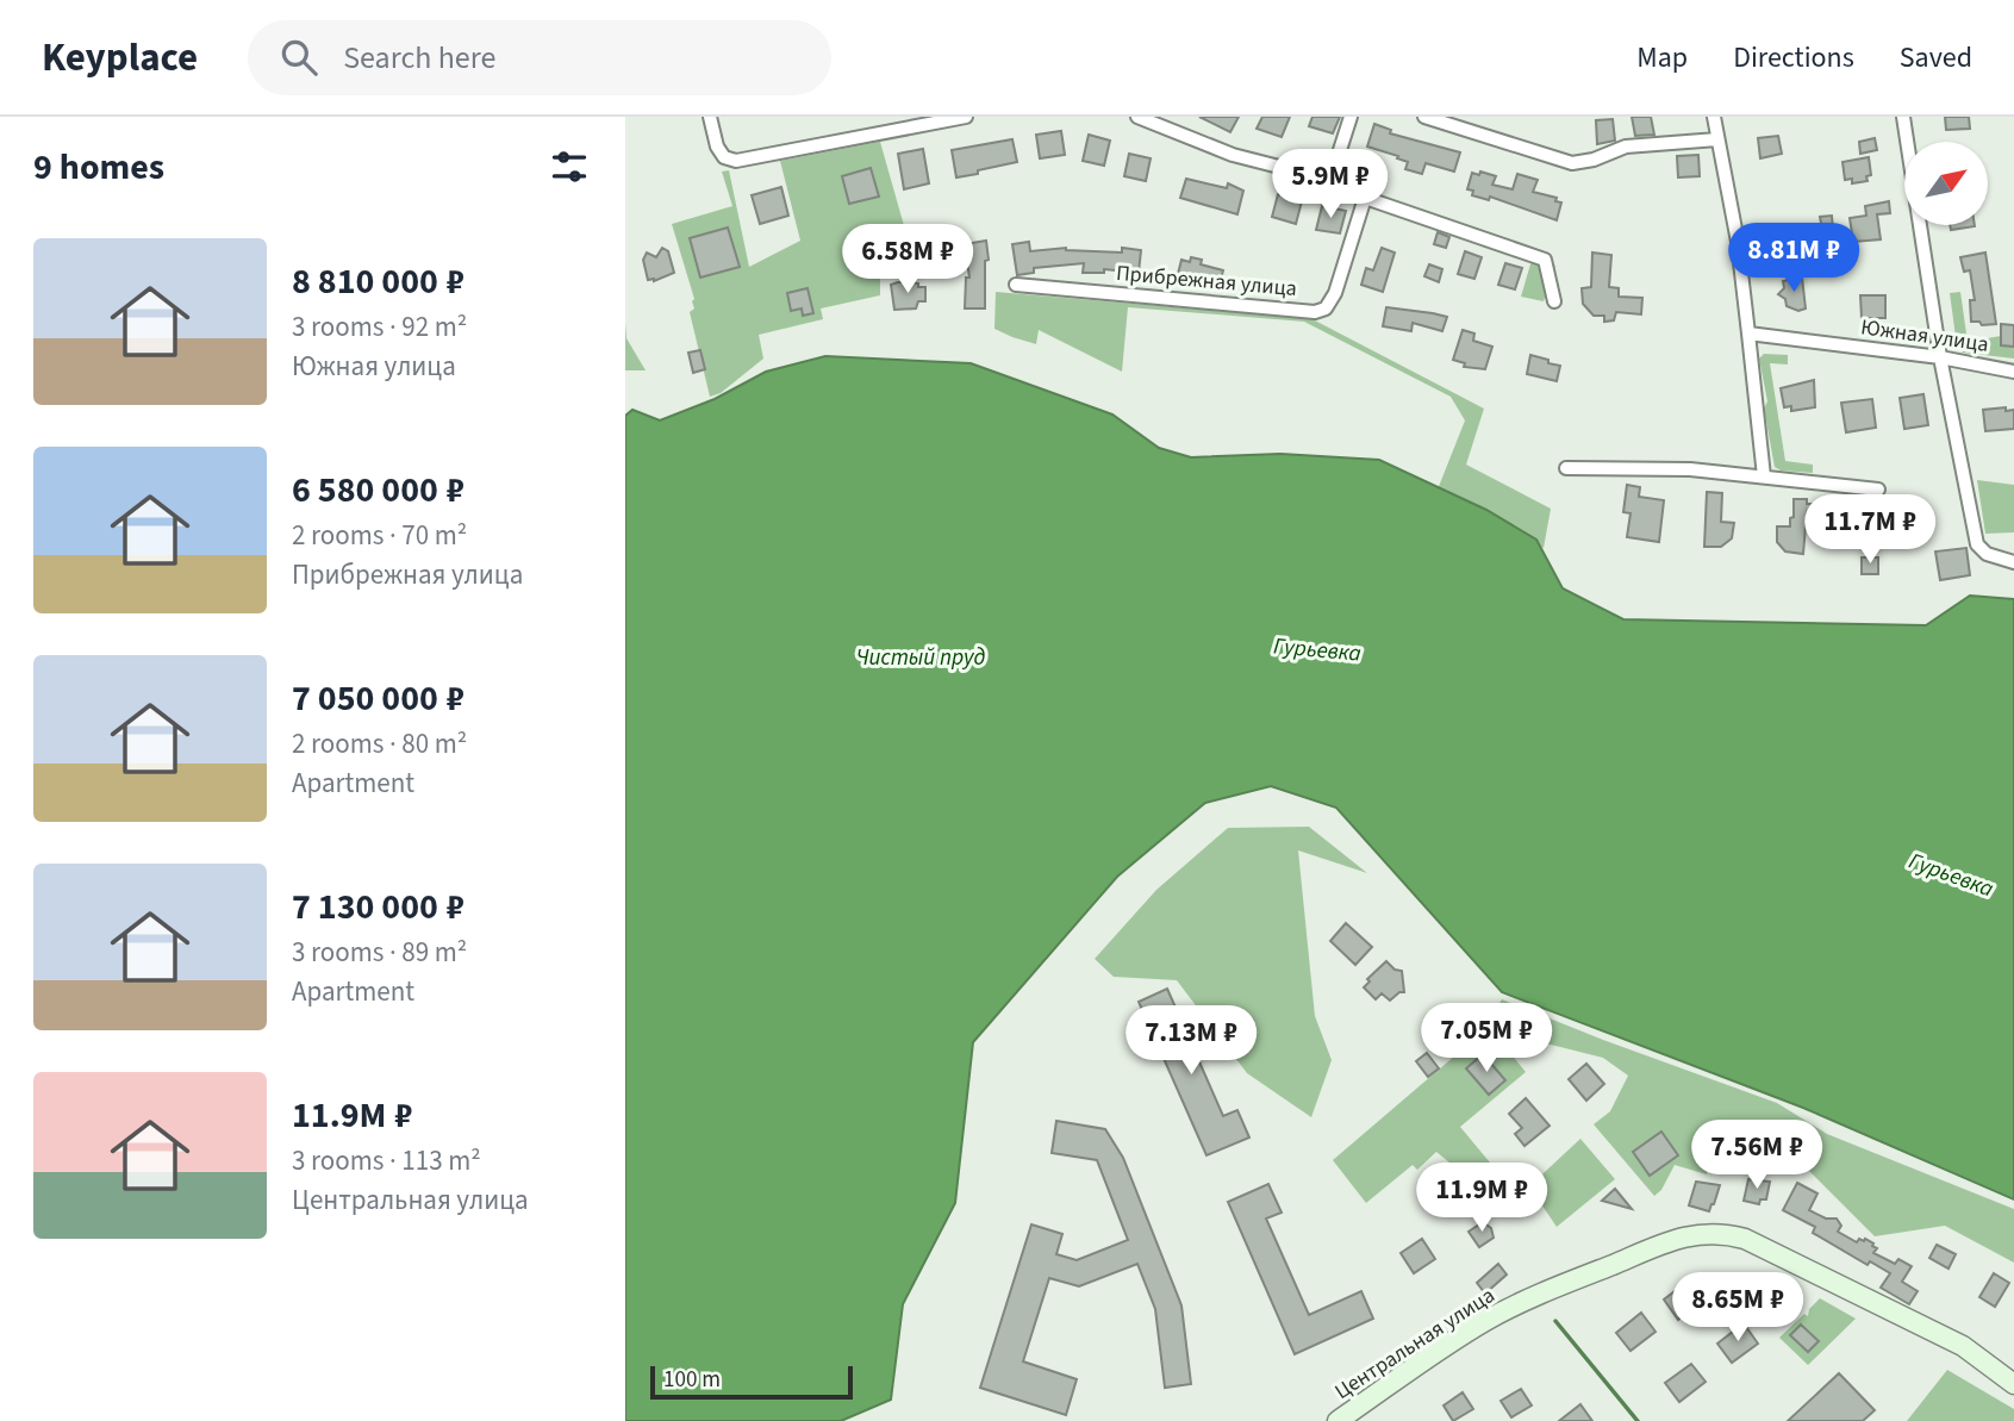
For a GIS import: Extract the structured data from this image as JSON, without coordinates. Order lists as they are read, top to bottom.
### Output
{
  "streets": {
    "main road": ["Центральная улица"],
    "street": ["Прибрежная улица", "Южная улица"]
  },
  "water": ["Гурьевка", "Чистый пруд"],
  "scale_bar": "100 m",
  "north": "top right",
  "page": {
    "header": "Keyplace",
    "search": "Search here",
    "nav": ["Map", "Directions", "Saved"],
    "heading": "9 homes",
    "price": [
      "5.9M ₽",
      "8.81M ₽",
      "6.58M ₽",
      "11.7M ₽",
      "7.05M ₽",
      "7.13M ₽",
      "7.56M ₽",
      "11.9M ₽",
      "8.65M ₽"
    ],
    "list": [
      {
        "name": "8 810 000 ₽",
        "note": "3 rooms · 92 m² · Южная улица"
      },
      {
        "name": "6 580 000 ₽",
        "note": "2 rooms · 70 m² · Прибрежная улица"
      },
      {
        "name": "7 050 000 ₽",
        "note": "2 rooms · 80 m² · Apartment"
      },
      {
        "name": "7 130 000 ₽",
        "note": "3 rooms · 89 m² · Apartment"
      },
      {
        "name": "11.9M ₽",
        "note": "3 rooms · 113 m² · Центральная улица"
      }
    ],
    "scale": "100 m"
  }
}
